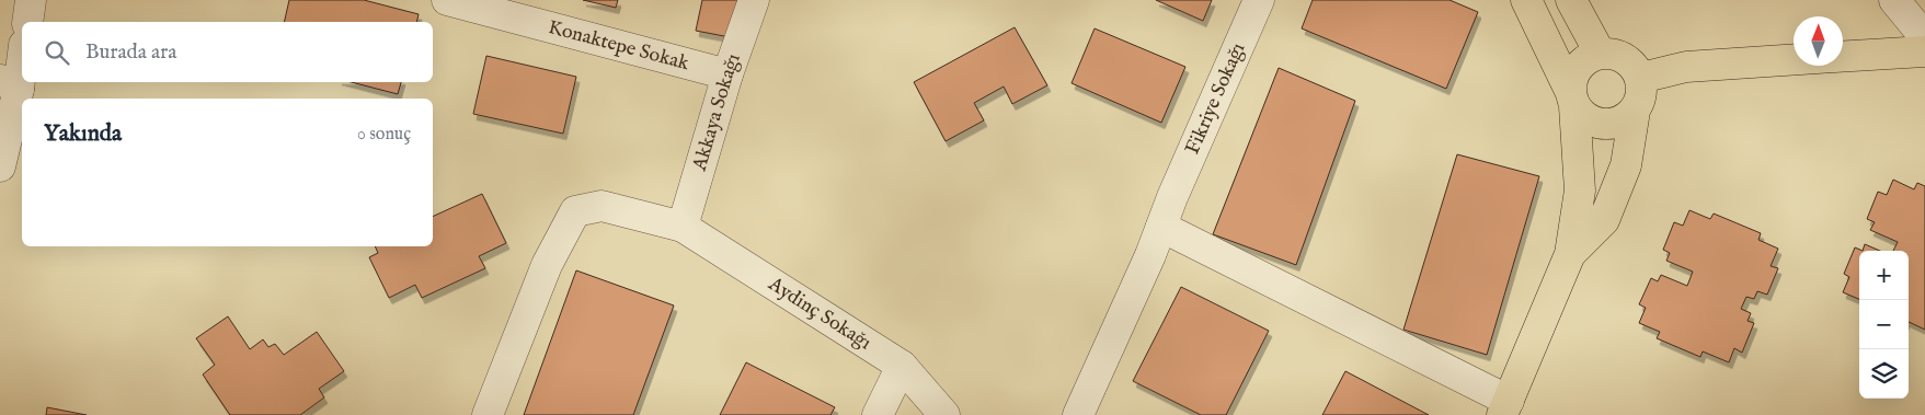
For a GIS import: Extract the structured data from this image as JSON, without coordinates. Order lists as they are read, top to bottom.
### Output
{
  "streets": {
    "street": [
      "Konaktepe Sokak",
      "Fikriye Sokağı",
      "Akkaya Sokağı",
      "Aydinç Sokağı"
    ]
  },
  "crossings": [
    ["Konaktepe Sokak", "Akkaya Sokağı"],
    ["Akkaya Sokağı", "Aydinç Sokağı"]
  ],
  "north": "top",
  "page": {
    "search": "Burada ara",
    "heading": ["Yakında", "0 sonuç"],
    "map_buttons": ["+", "−"]
  }
}
